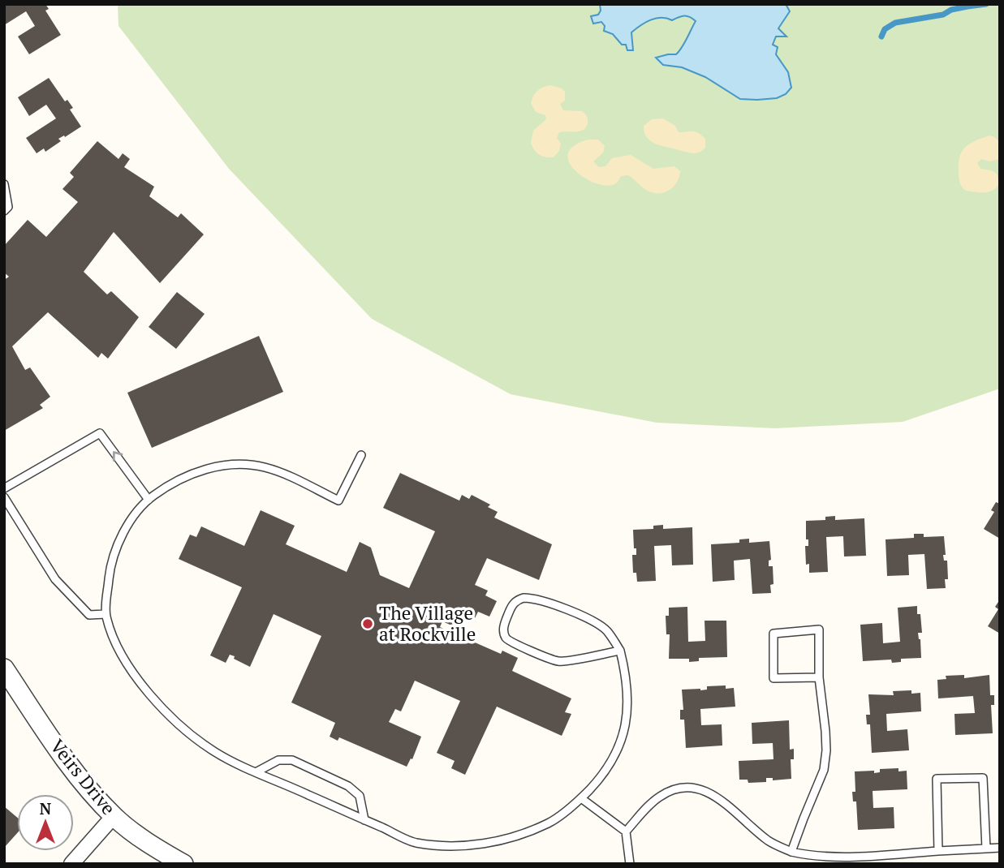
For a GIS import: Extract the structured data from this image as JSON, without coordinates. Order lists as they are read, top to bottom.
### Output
{
  "streets": {
    "street": ["Veirs Drive"]
  },
  "places": ["The Village at Rockville"],
  "north": "top"
}
